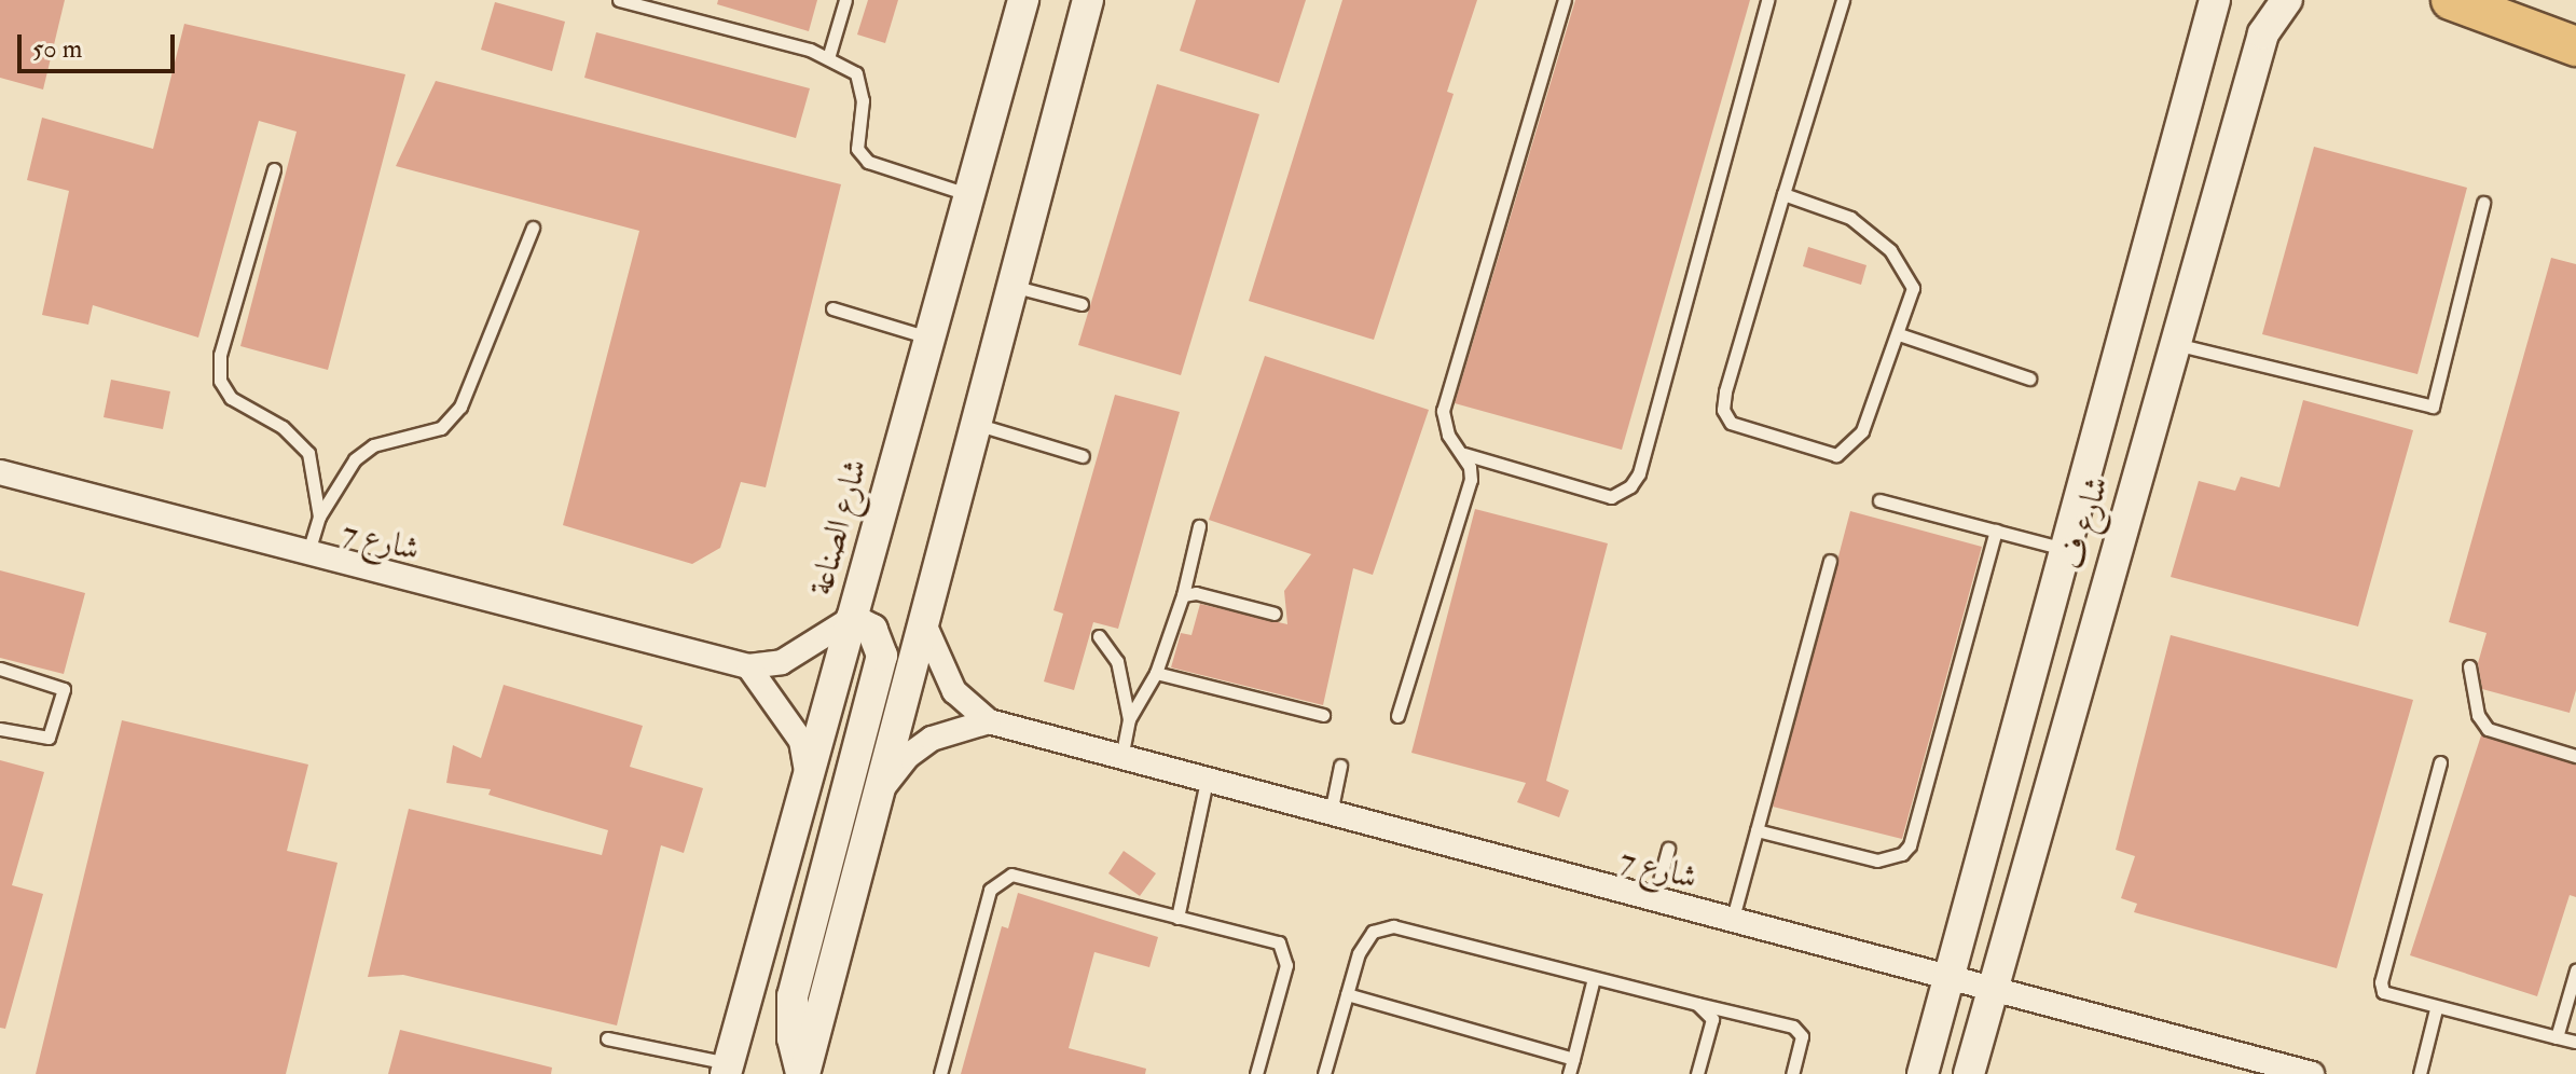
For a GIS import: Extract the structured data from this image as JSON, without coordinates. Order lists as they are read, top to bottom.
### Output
{
  "streets": {
    "street": ["شارع ف", "شارع الصناعة", "شارع 7"]
  },
  "crossings": [
    ["شارع ف", "شارع 7"],
    ["شارع الصناعة", "شارع 7"]
  ],
  "scale_bar": "50 m"
}
